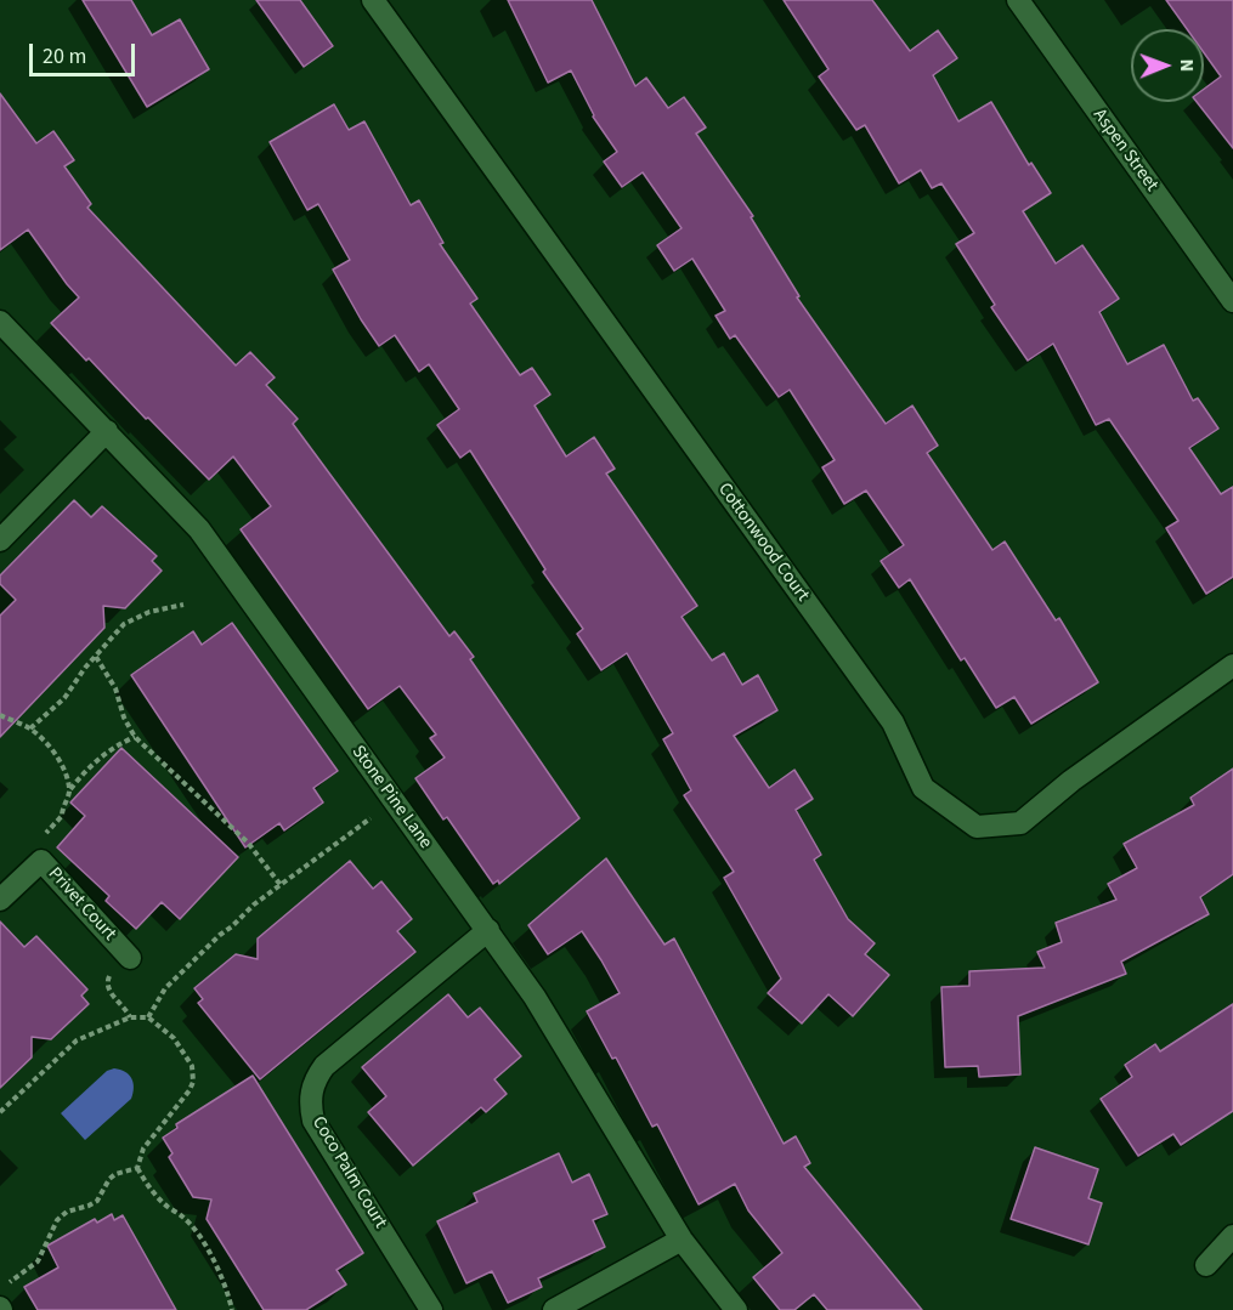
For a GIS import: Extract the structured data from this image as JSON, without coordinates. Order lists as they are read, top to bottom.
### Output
{
  "streets": {
    "street": [
      "Aspen Street",
      "Cottonwood Court",
      "Stone Pine Lane",
      "Privet Court",
      "Coco Palm Court"
    ]
  },
  "crossings": [
    ["Stone Pine Lane", "Coco Palm Court"]
  ],
  "scale_bar": "20 m",
  "north": "right"
}
